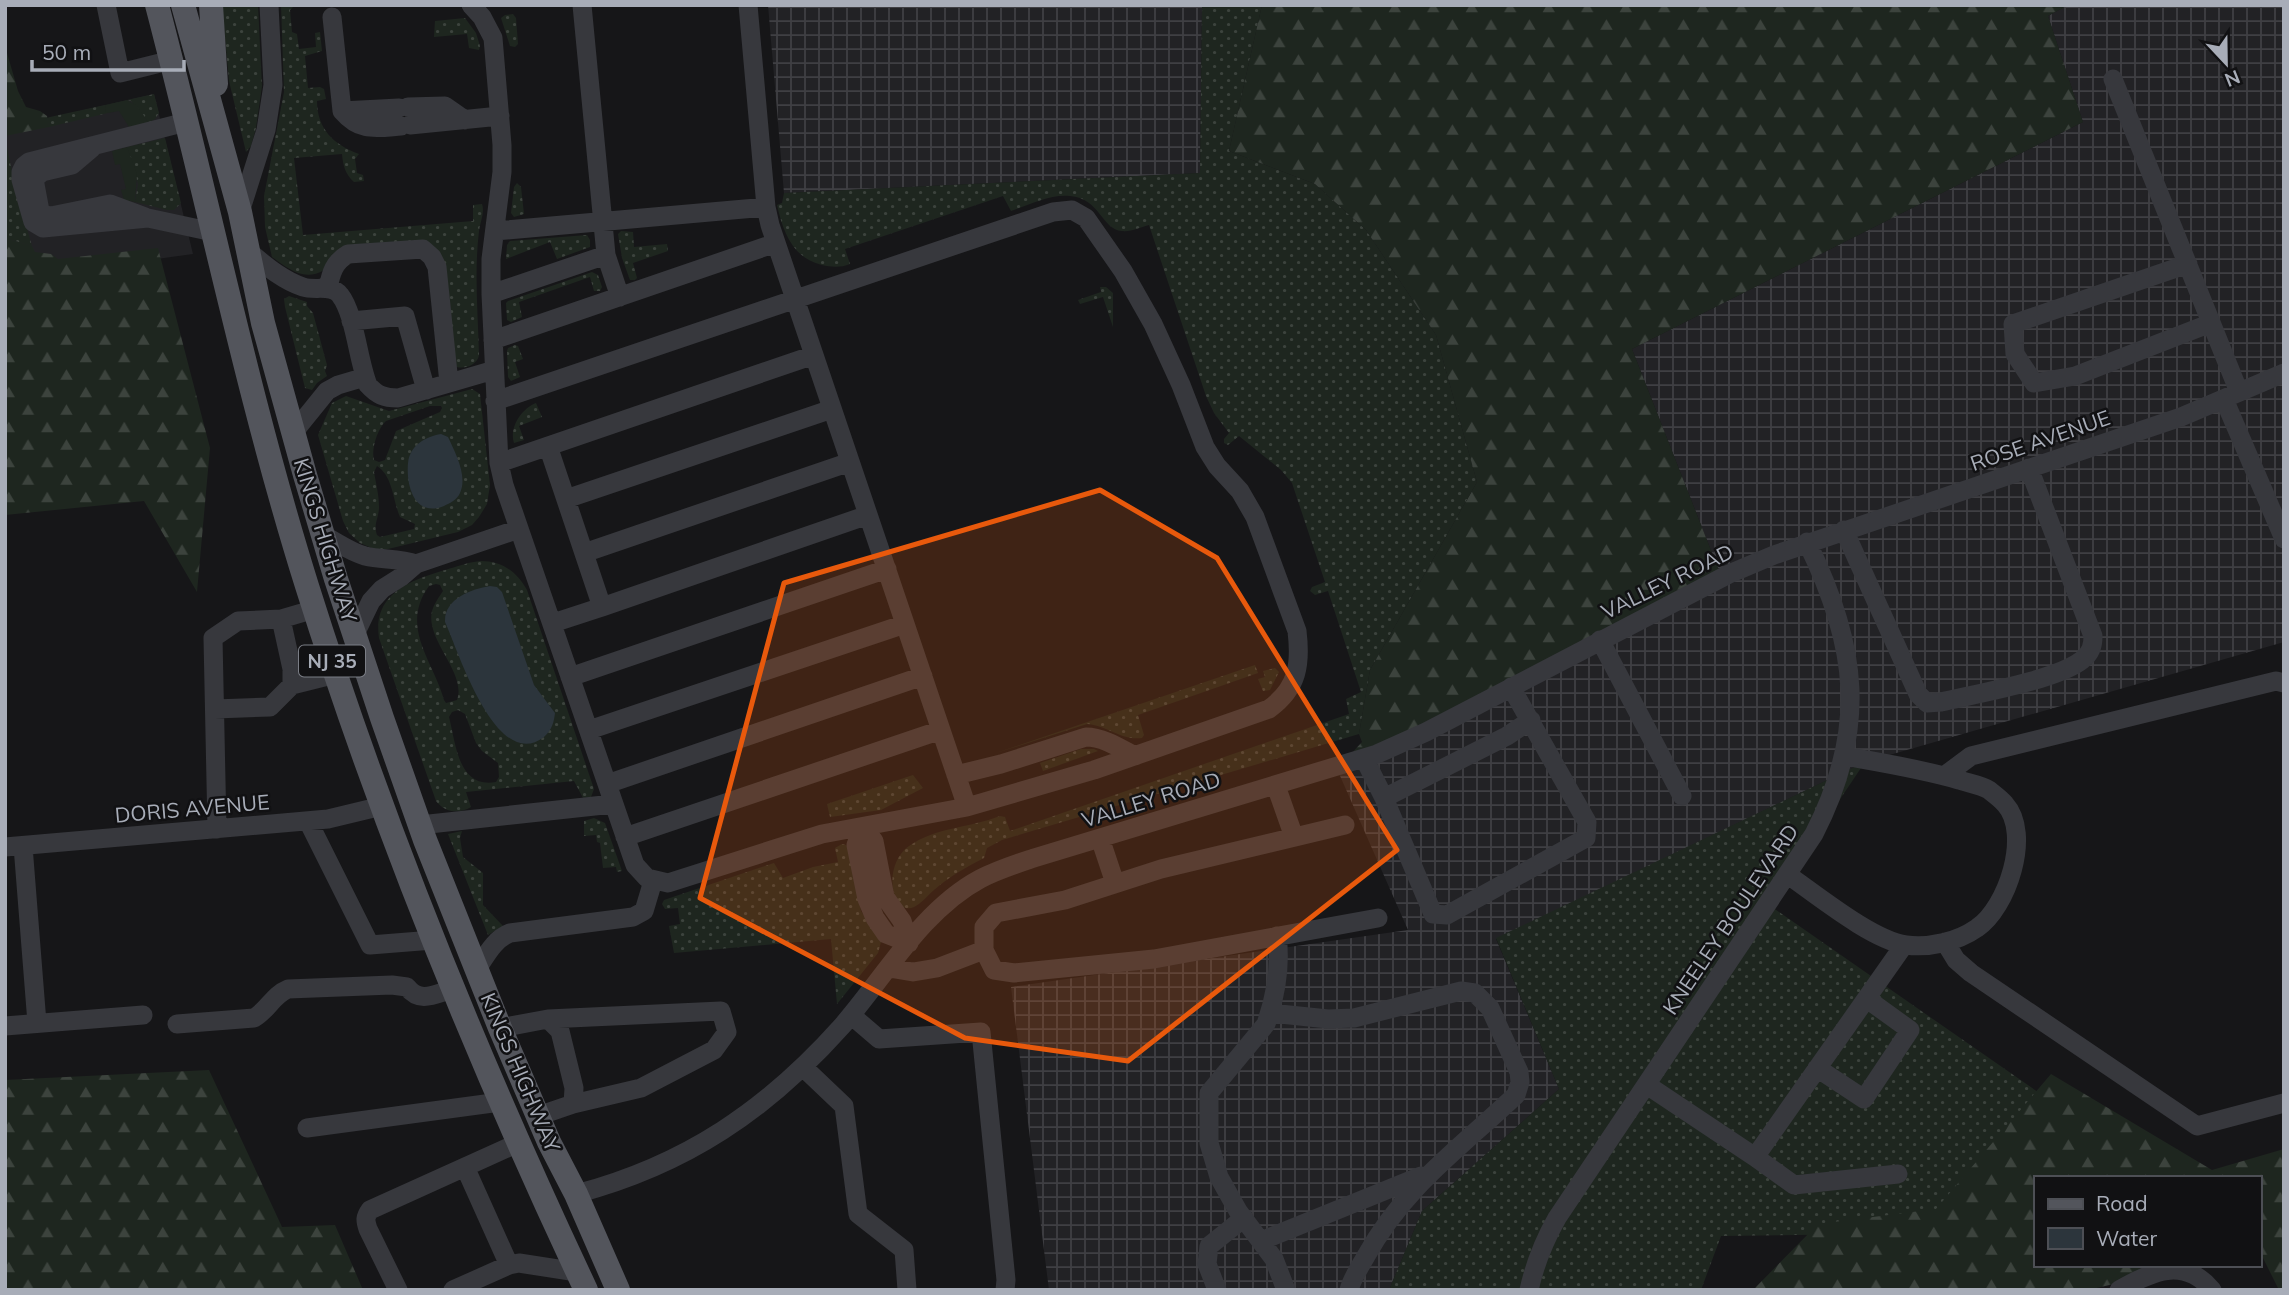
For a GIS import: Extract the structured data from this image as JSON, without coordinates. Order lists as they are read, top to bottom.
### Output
{
  "streets": {
    "main road": ["KINGS HIGHWAY", "NJ 35"],
    "street": [
      "ROSE AVENUE",
      "VALLEY ROAD",
      "DORIS AVENUE",
      "KNEELEY BOULEVARD"
    ]
  },
  "crossings": [
    ["ROSE AVENUE", "VALLEY ROAD"],
    ["ROSE AVENUE", "KNEELEY BOULEVARD"],
    ["KINGS HIGHWAY", "VALLEY ROAD"],
    ["KINGS HIGHWAY", "DORIS AVENUE"],
    ["VALLEY ROAD", "KNEELEY BOULEVARD"]
  ],
  "legend": ["Road", "Water"],
  "scale_bar": "50 m",
  "north": "bottom"
}
